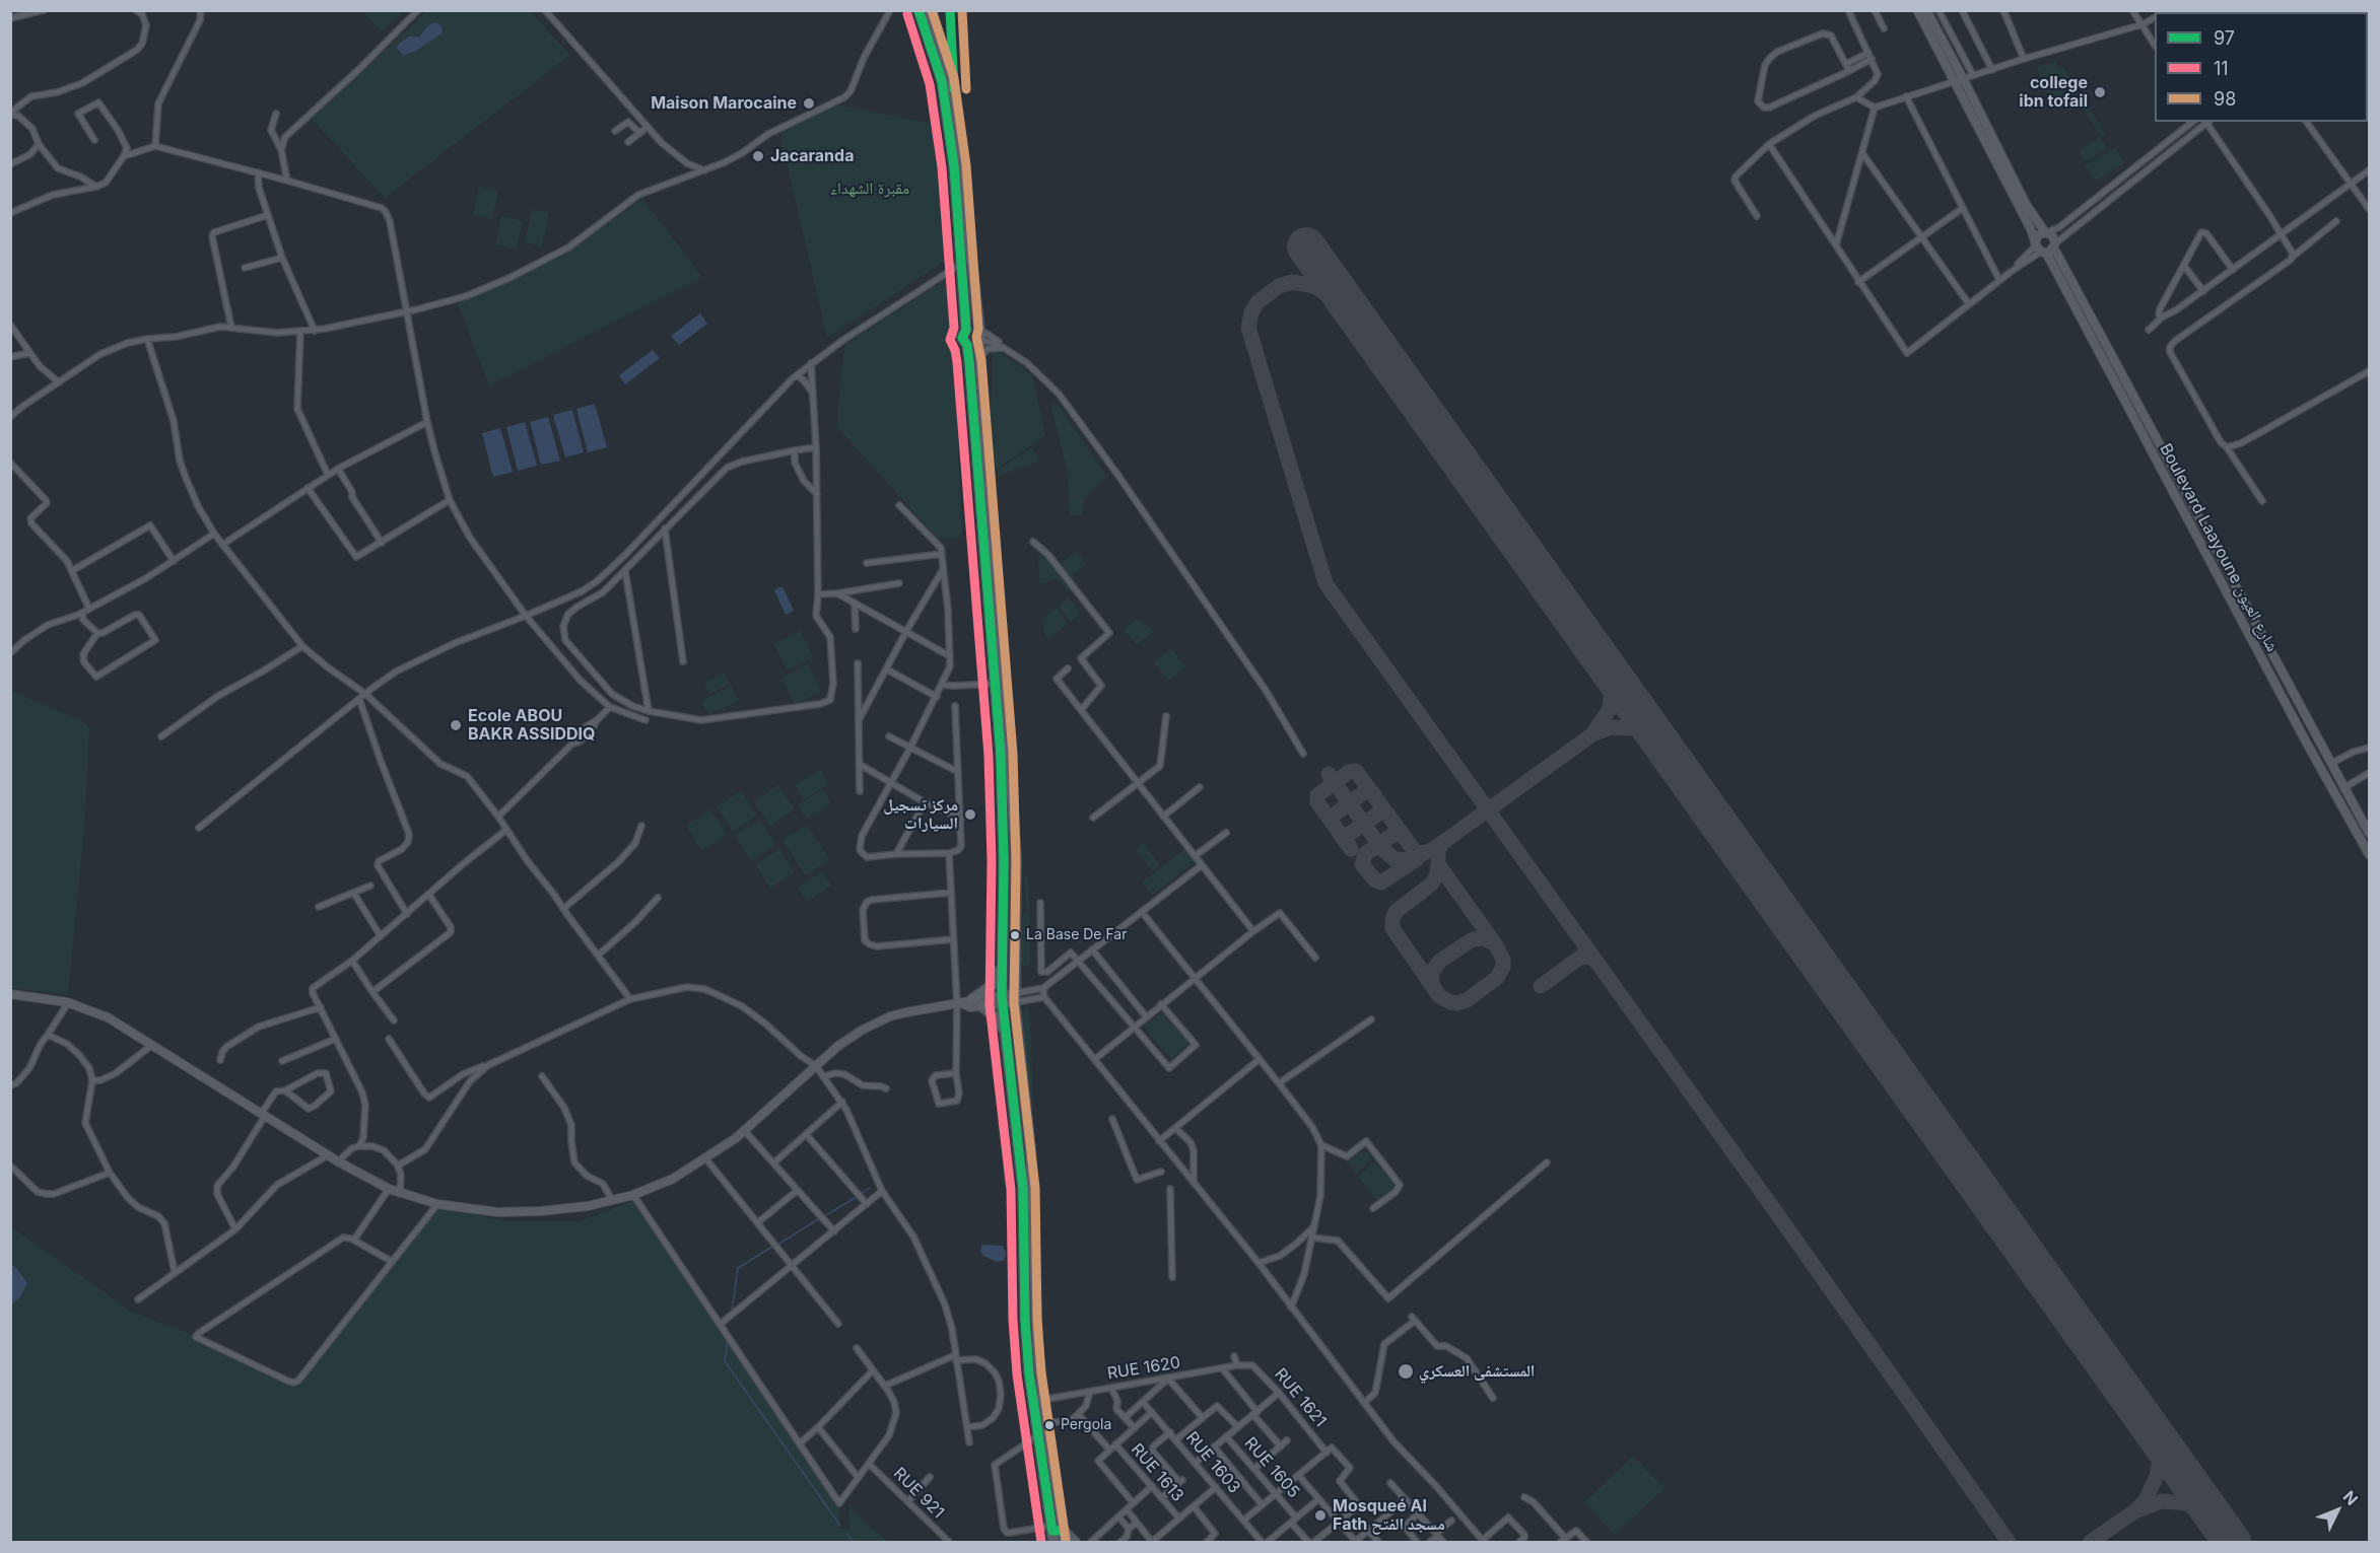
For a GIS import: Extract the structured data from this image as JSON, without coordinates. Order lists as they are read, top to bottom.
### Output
{
  "streets": {
    "street": [
      "Boulevard Laayoune شارع العيون",
      "RUE 1620",
      "RUE 1621",
      "RUE 1603",
      "RUE 1605",
      "RUE 1613",
      "RUE 921"
    ]
  },
  "crossings": [
    ["RUE 1620", "RUE 1621"]
  ],
  "parks": ["مقبرة الشهداء"],
  "places": [
    "college ibn tofail",
    "Maison Marocaine",
    "Jacaranda",
    "Ecole ABOU BAKR ASSIDDIQ",
    "مركز تسجيل السيارات",
    "La Base De Far",
    "المستشفى العسكري",
    "Pergola",
    "Mosqueé Al Fath مسجد الفتح"
  ],
  "lines": ["transit line 97", "transit line 98", "transit line 11"],
  "legend": ["97", "11", "98"],
  "north": "top right"
}
